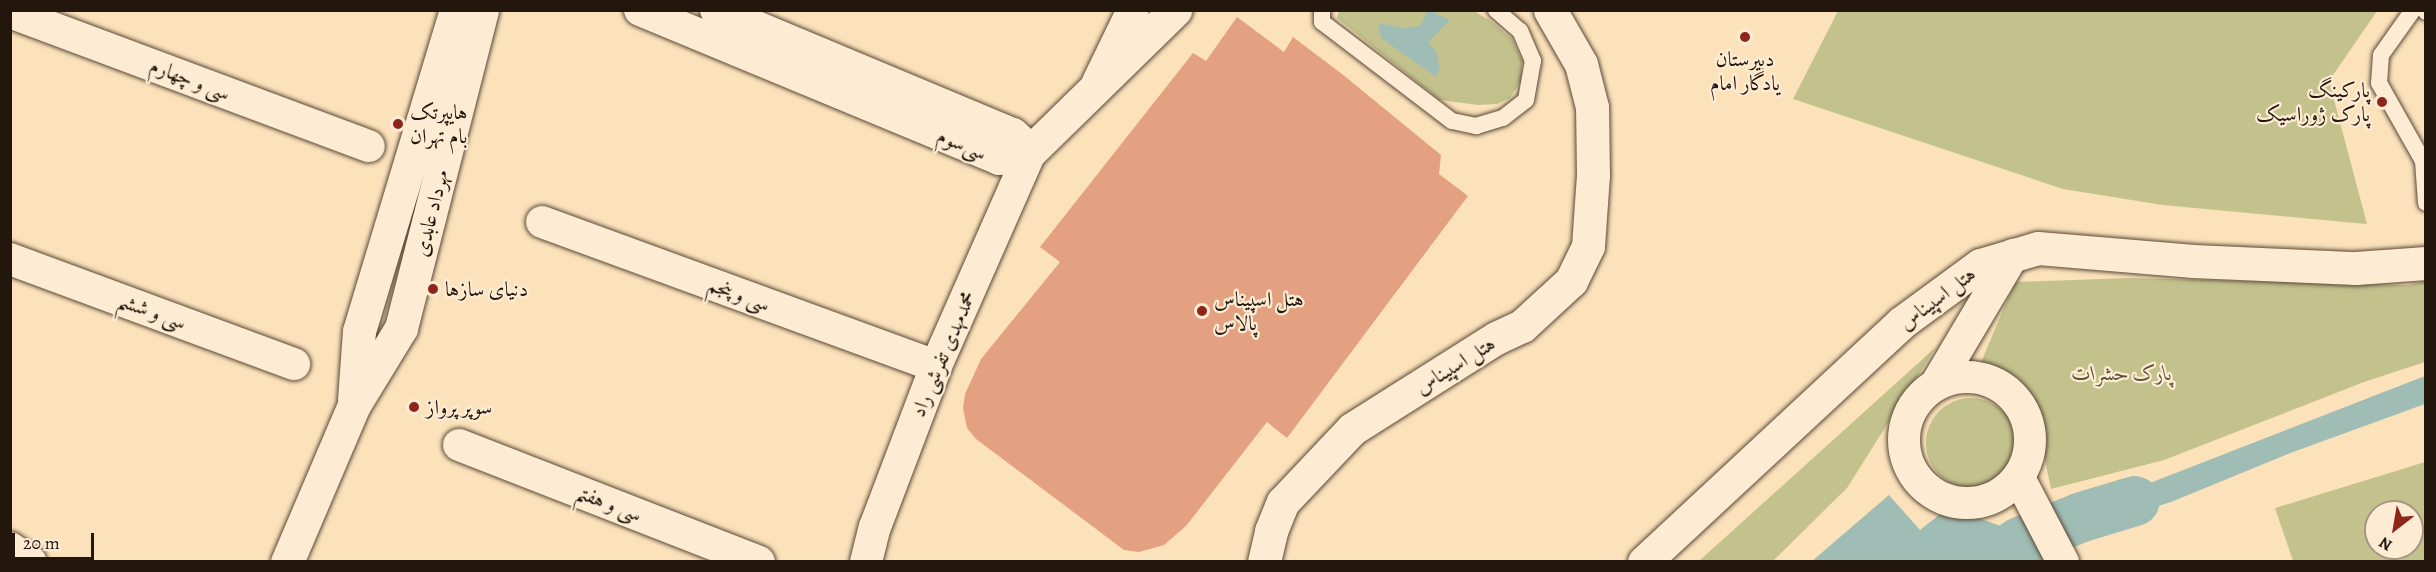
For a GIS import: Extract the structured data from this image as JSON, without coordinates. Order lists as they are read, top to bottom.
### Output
{
  "streets": {
    "street": [
      "سی و چهارم",
      "سی‌سوم",
      "مهرداد عابدی",
      "سی و پنجم",
      "هتل اسپیناس",
      "سی و ششم",
      "محمدمهدی تفرشی راد",
      "سی و هفتم"
    ]
  },
  "crossings": [
    ["سی‌سوم", "محمدمهدی تفرشی راد"],
    ["سی و پنجم", "محمدمهدی تفرشی راد"]
  ],
  "parks": ["پارک حشرات"],
  "places": [
    "دبیرستان یادگار امام",
    "پارکینگ پارک ژوراسیک",
    "هایپرتک بام تهران",
    "دنیای سازها",
    "هتل اسپیناس پالاس",
    "سوپر پرواز"
  ],
  "scale_bar": "20 m",
  "north": "bottom left"
}
